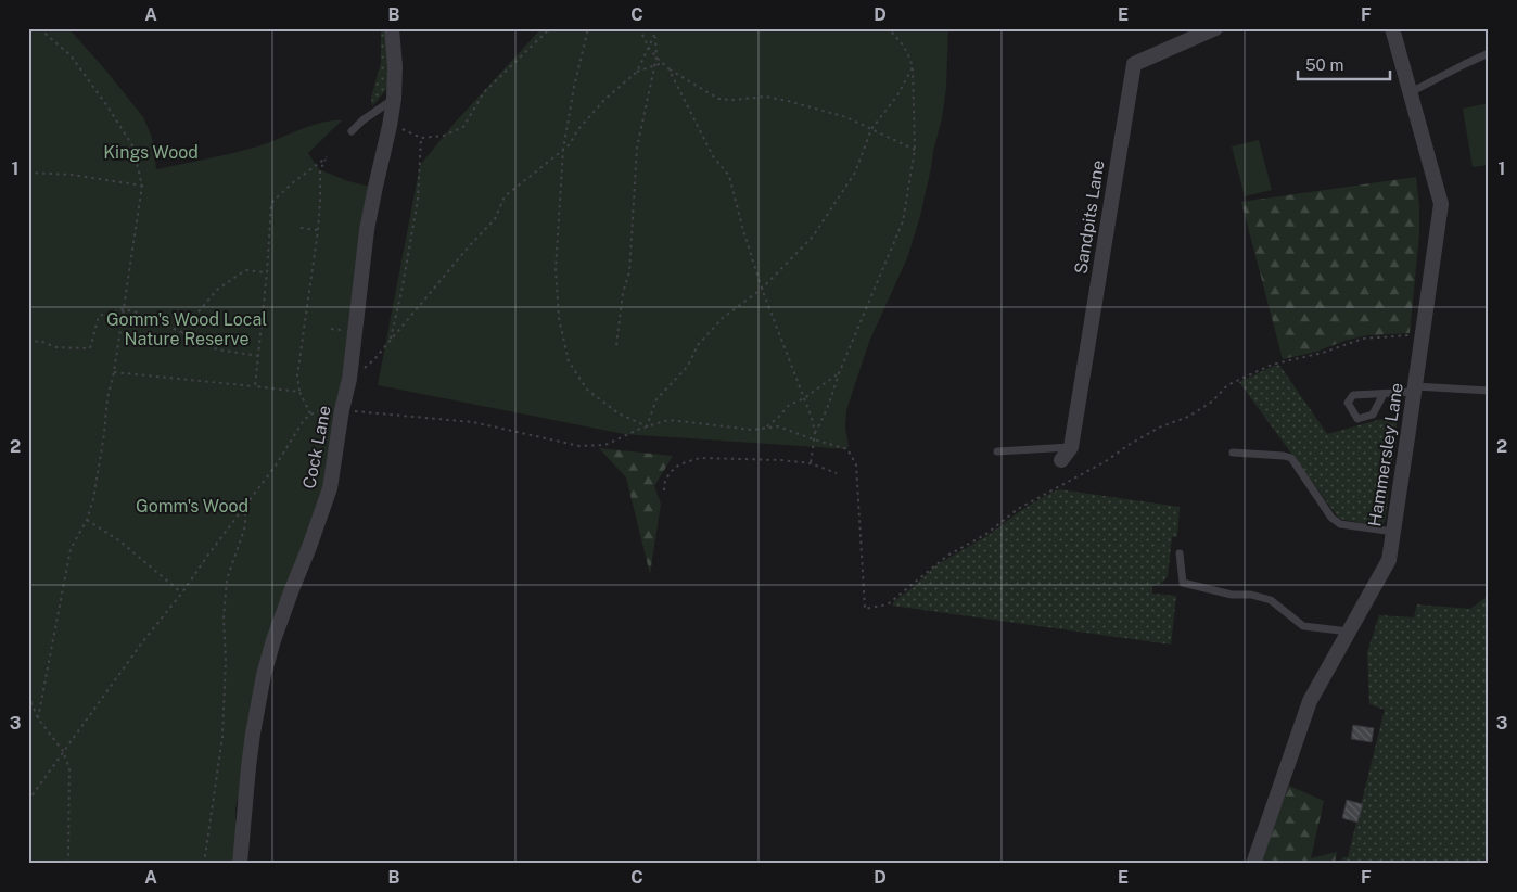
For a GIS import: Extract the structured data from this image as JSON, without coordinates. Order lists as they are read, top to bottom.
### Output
{
  "streets": {
    "street": ["Sandpits Lane", "Cock Lane", "Hammersley Lane"]
  },
  "parks": ["Kings Wood", "Gomm's Wood Local Nature Reserve", "Gomm's Wood"],
  "scale_bar": "50 m",
  "grid": {
    "columns": [
      "A",
      "B",
      "C",
      "D",
      "E",
      "F"
    ],
    "rows": ["1", "2", "3"]
  }
}
